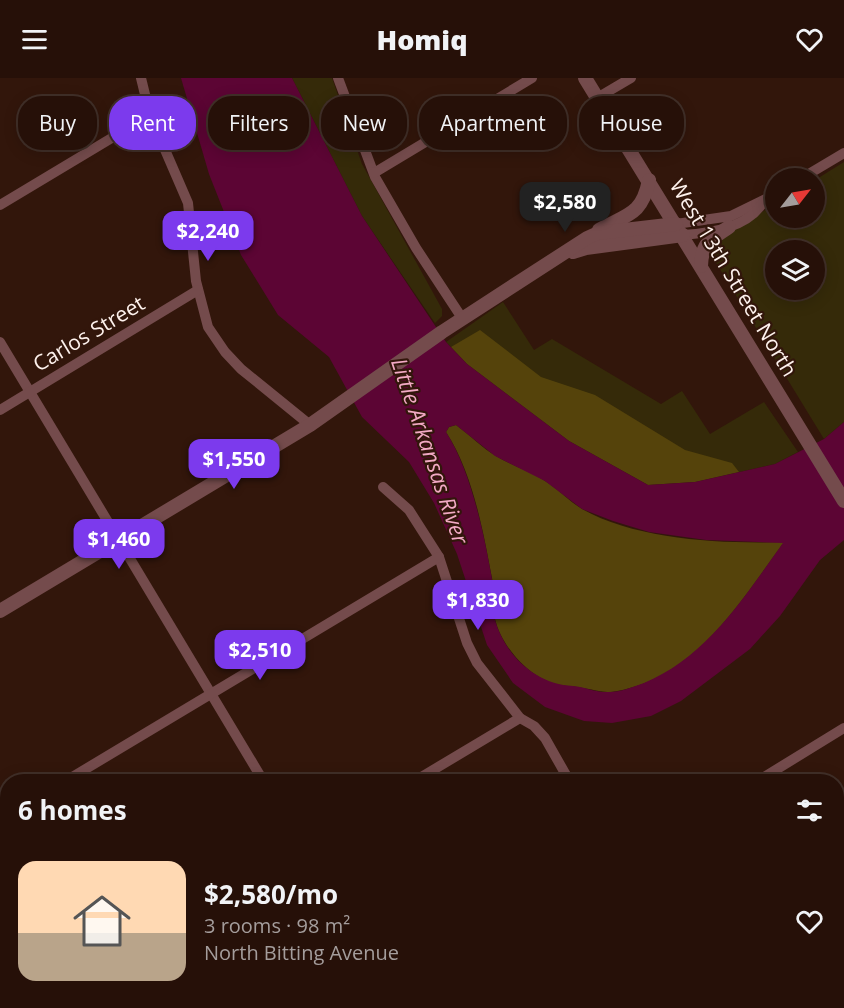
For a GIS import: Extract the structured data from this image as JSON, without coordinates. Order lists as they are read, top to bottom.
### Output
{
  "streets": {
    "street": ["West 13th Street North", "Carlos Street"]
  },
  "water": ["Little Arkansas River"],
  "north": "top right",
  "page": {
    "header": "Homiq",
    "chip": [
      "Buy",
      "Rent",
      "Filters",
      "New",
      "Apartment",
      "House"
    ],
    "price": [
      "$2,580",
      "$2,240",
      "$1,550",
      "$1,460",
      "$1,830",
      "$2,510"
    ],
    "heading": "6 homes",
    "list": [
      {
        "name": "$2,580/mo",
        "note": "3 rooms · 98 m² · North Bitting Avenue"
      }
    ]
  }
}
